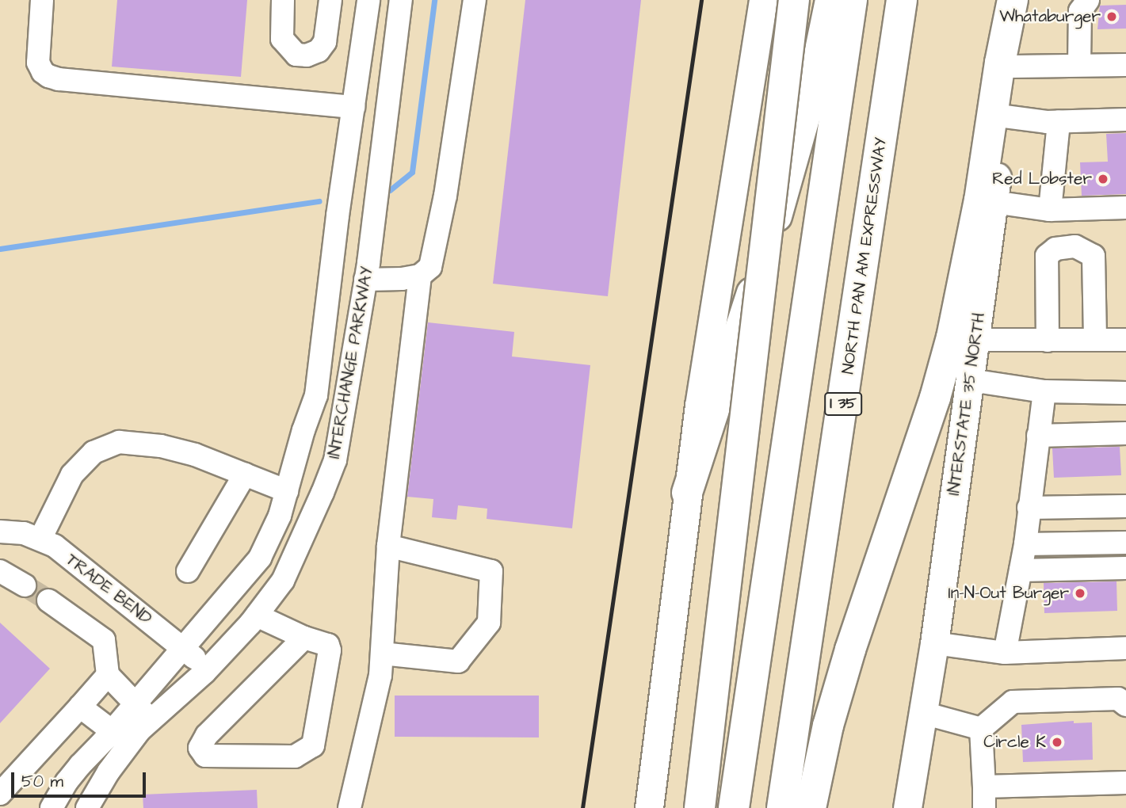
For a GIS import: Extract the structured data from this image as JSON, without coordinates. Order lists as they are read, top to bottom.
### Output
{
  "streets": {
    "highway": ["NORTH PAN AM EXPRESSWAY", "I 35"],
    "main road": ["INTERSTATE 35 NORTH"],
    "street": ["INTERCHANGE PARKWAY", "TRADE BEND"]
  },
  "crossings": [
    ["INTERCHANGE PARKWAY", "TRADE BEND"]
  ],
  "places": [
    "Whataburger",
    "Red Lobster",
    "In-N-Out Burger",
    "Circle K"
  ],
  "scale_bar": "50 m"
}
